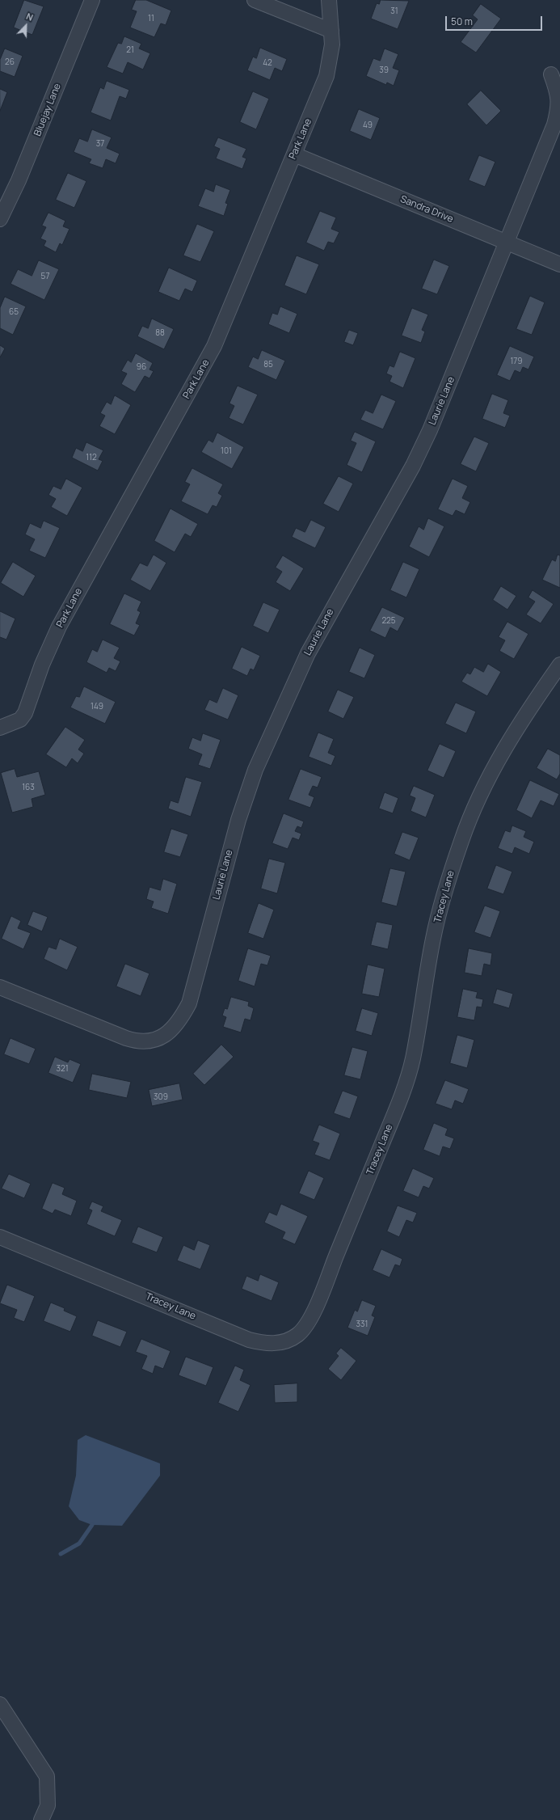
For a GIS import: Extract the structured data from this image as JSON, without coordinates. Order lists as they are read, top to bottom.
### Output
{
  "streets": {
    "street": [
      "Bluejay Lane",
      "Park Lane",
      "Sandra Drive",
      "Laurie Lane",
      "Tracey Lane"
    ]
  },
  "crossings": [
    ["Park Lane", "Sandra Drive"],
    ["Sandra Drive", "Laurie Lane"]
  ],
  "house_numbers": [
    "31",
    "11",
    "21",
    "26",
    "42",
    "39",
    "49",
    "37",
    "57",
    "65",
    "88",
    "179",
    "85",
    "96",
    "101",
    "112",
    "225",
    "149",
    "163",
    "321",
    "309",
    "331"
  ],
  "scale_bar": "50 m",
  "north": "top right"
}
